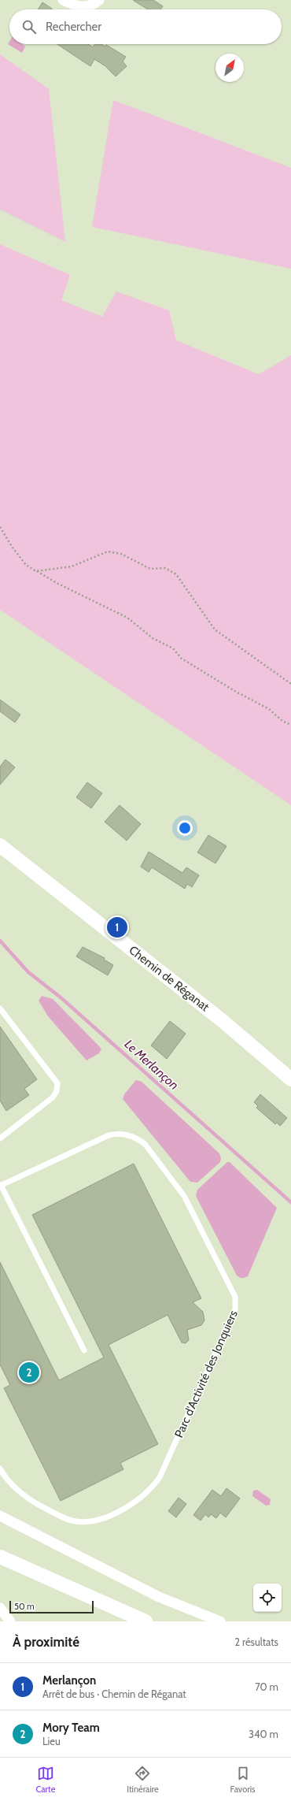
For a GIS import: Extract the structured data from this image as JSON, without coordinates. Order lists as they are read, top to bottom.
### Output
{
  "streets": {
    "street": ["Chemin de Réganat"],
    "lane": ["Parc d'Activité des Jonquiers"]
  },
  "water": ["Le Merlançon"],
  "scale_bar": "50 m",
  "north": "top right",
  "page": {
    "search": "Rechercher",
    "pins": ["1", "2"],
    "scale": "50 m",
    "heading": ["À proximité", "2 résultats"],
    "list": [
      {
        "mark": "1",
        "name": "Merlançon",
        "note": "Arrêt de bus · Chemin de Réganat",
        "value": "70 m"
      },
      {
        "mark": "2",
        "name": "Mory Team",
        "note": "Lieu",
        "value": "340 m"
      }
    ],
    "nav": ["Carte", "Itinéraire", "Favoris"]
  }
}
